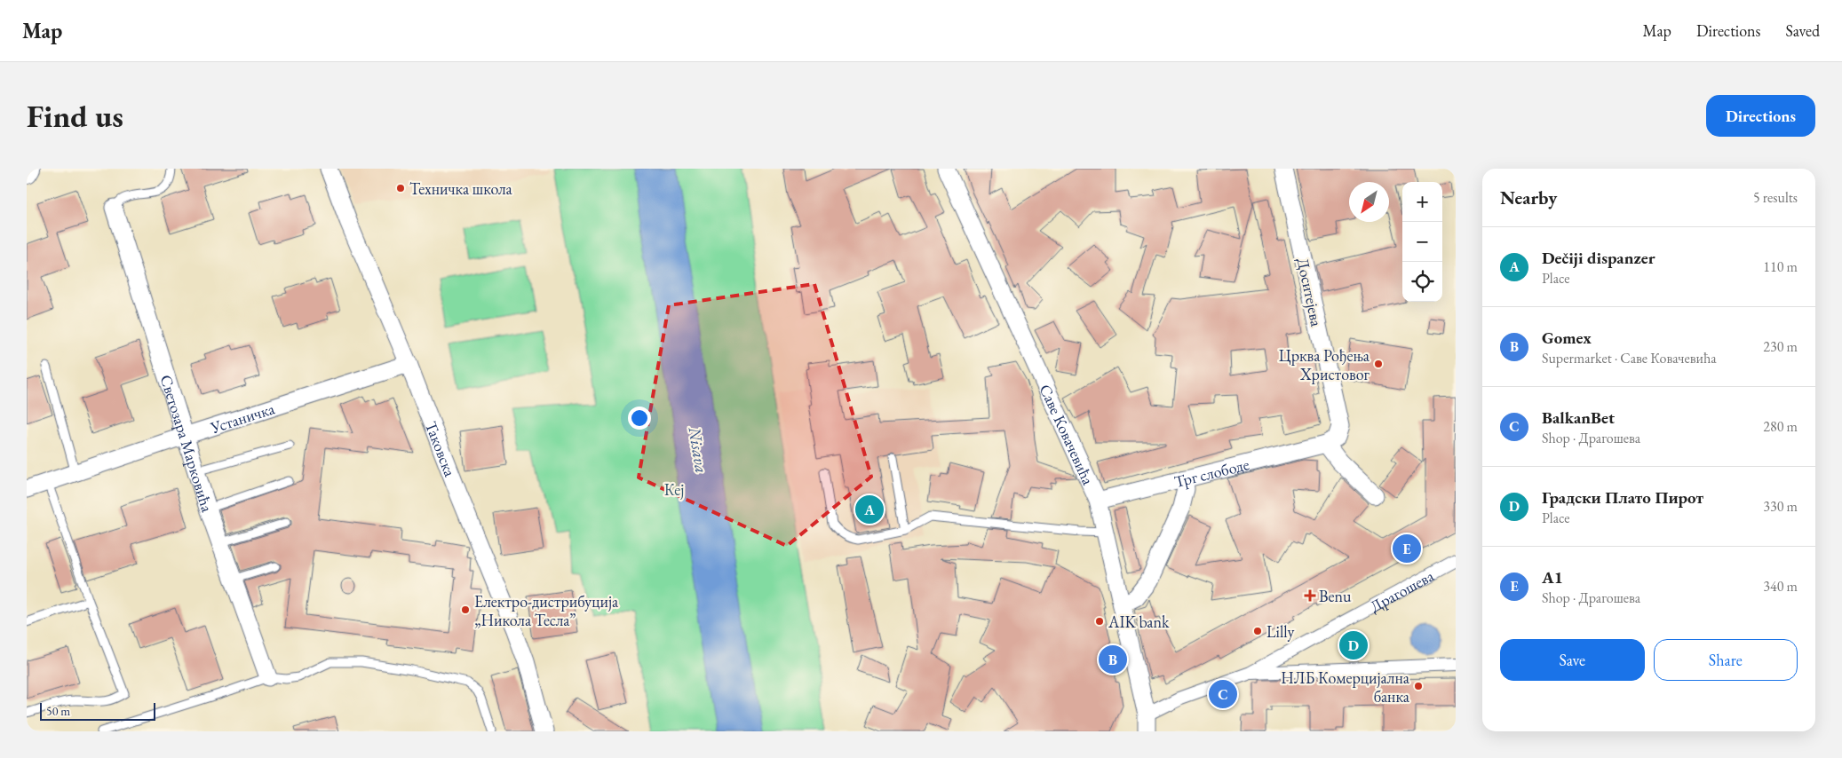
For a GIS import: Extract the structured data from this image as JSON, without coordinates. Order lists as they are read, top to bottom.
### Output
{
  "streets": {
    "street": [
      "Доситејева",
      "Устаничка",
      "Саве Ковачевића",
      "Светозара Марковића",
      "Таковска",
      "Трг слободе",
      "Драгошева"
    ]
  },
  "crossings": [
    ["Доситејева", "Трг слободе"],
    ["Устаничка", "Светозара Марковића"],
    ["Устаничка", "Таковска"],
    ["Саве Ковачевића", "Трг слободе"],
    ["Саве Ковачевића", "Драгошева"]
  ],
  "water": ["Nisava"],
  "parks": ["Кеј"],
  "places": {
    "other": [
      "Техничка школа",
      "Црква Рођења Христовог",
      "Електро-дистрибуција „Никола Тесла”",
      "AIK bank",
      "Lilly",
      "НЛБ Комерцијална банка"
    ],
    "health": ["Benu"]
  },
  "scale_bar": "50 m",
  "north": "bottom left",
  "page": {
    "header": "Map",
    "nav": ["Map", "Directions", "Saved"],
    "buttons": [
      "Directions",
      ["Save", "Share"]
    ],
    "title": "Find us",
    "heading": ["Nearby", "5 results"],
    "map_buttons": ["+", "−"],
    "list": [
      {
        "mark": "A",
        "name": "Dečiji dispanzer",
        "note": "Place",
        "value": "110 m"
      },
      {
        "mark": "B",
        "name": "Gomex",
        "note": "Supermarket · Саве Ковачевића",
        "value": "230 m"
      },
      {
        "mark": "C",
        "name": "BalkanBet",
        "note": "Shop · Драгошева",
        "value": "280 m"
      },
      {
        "mark": "D",
        "name": "Градски Плато Пирот",
        "note": "Place",
        "value": "330 m"
      },
      {
        "mark": "E",
        "name": "A1",
        "note": "Shop · Драгошева",
        "value": "340 m"
      }
    ],
    "pins": [
      "A",
      "E",
      "D",
      "B",
      "C"
    ],
    "scale": "50 m"
  }
}
